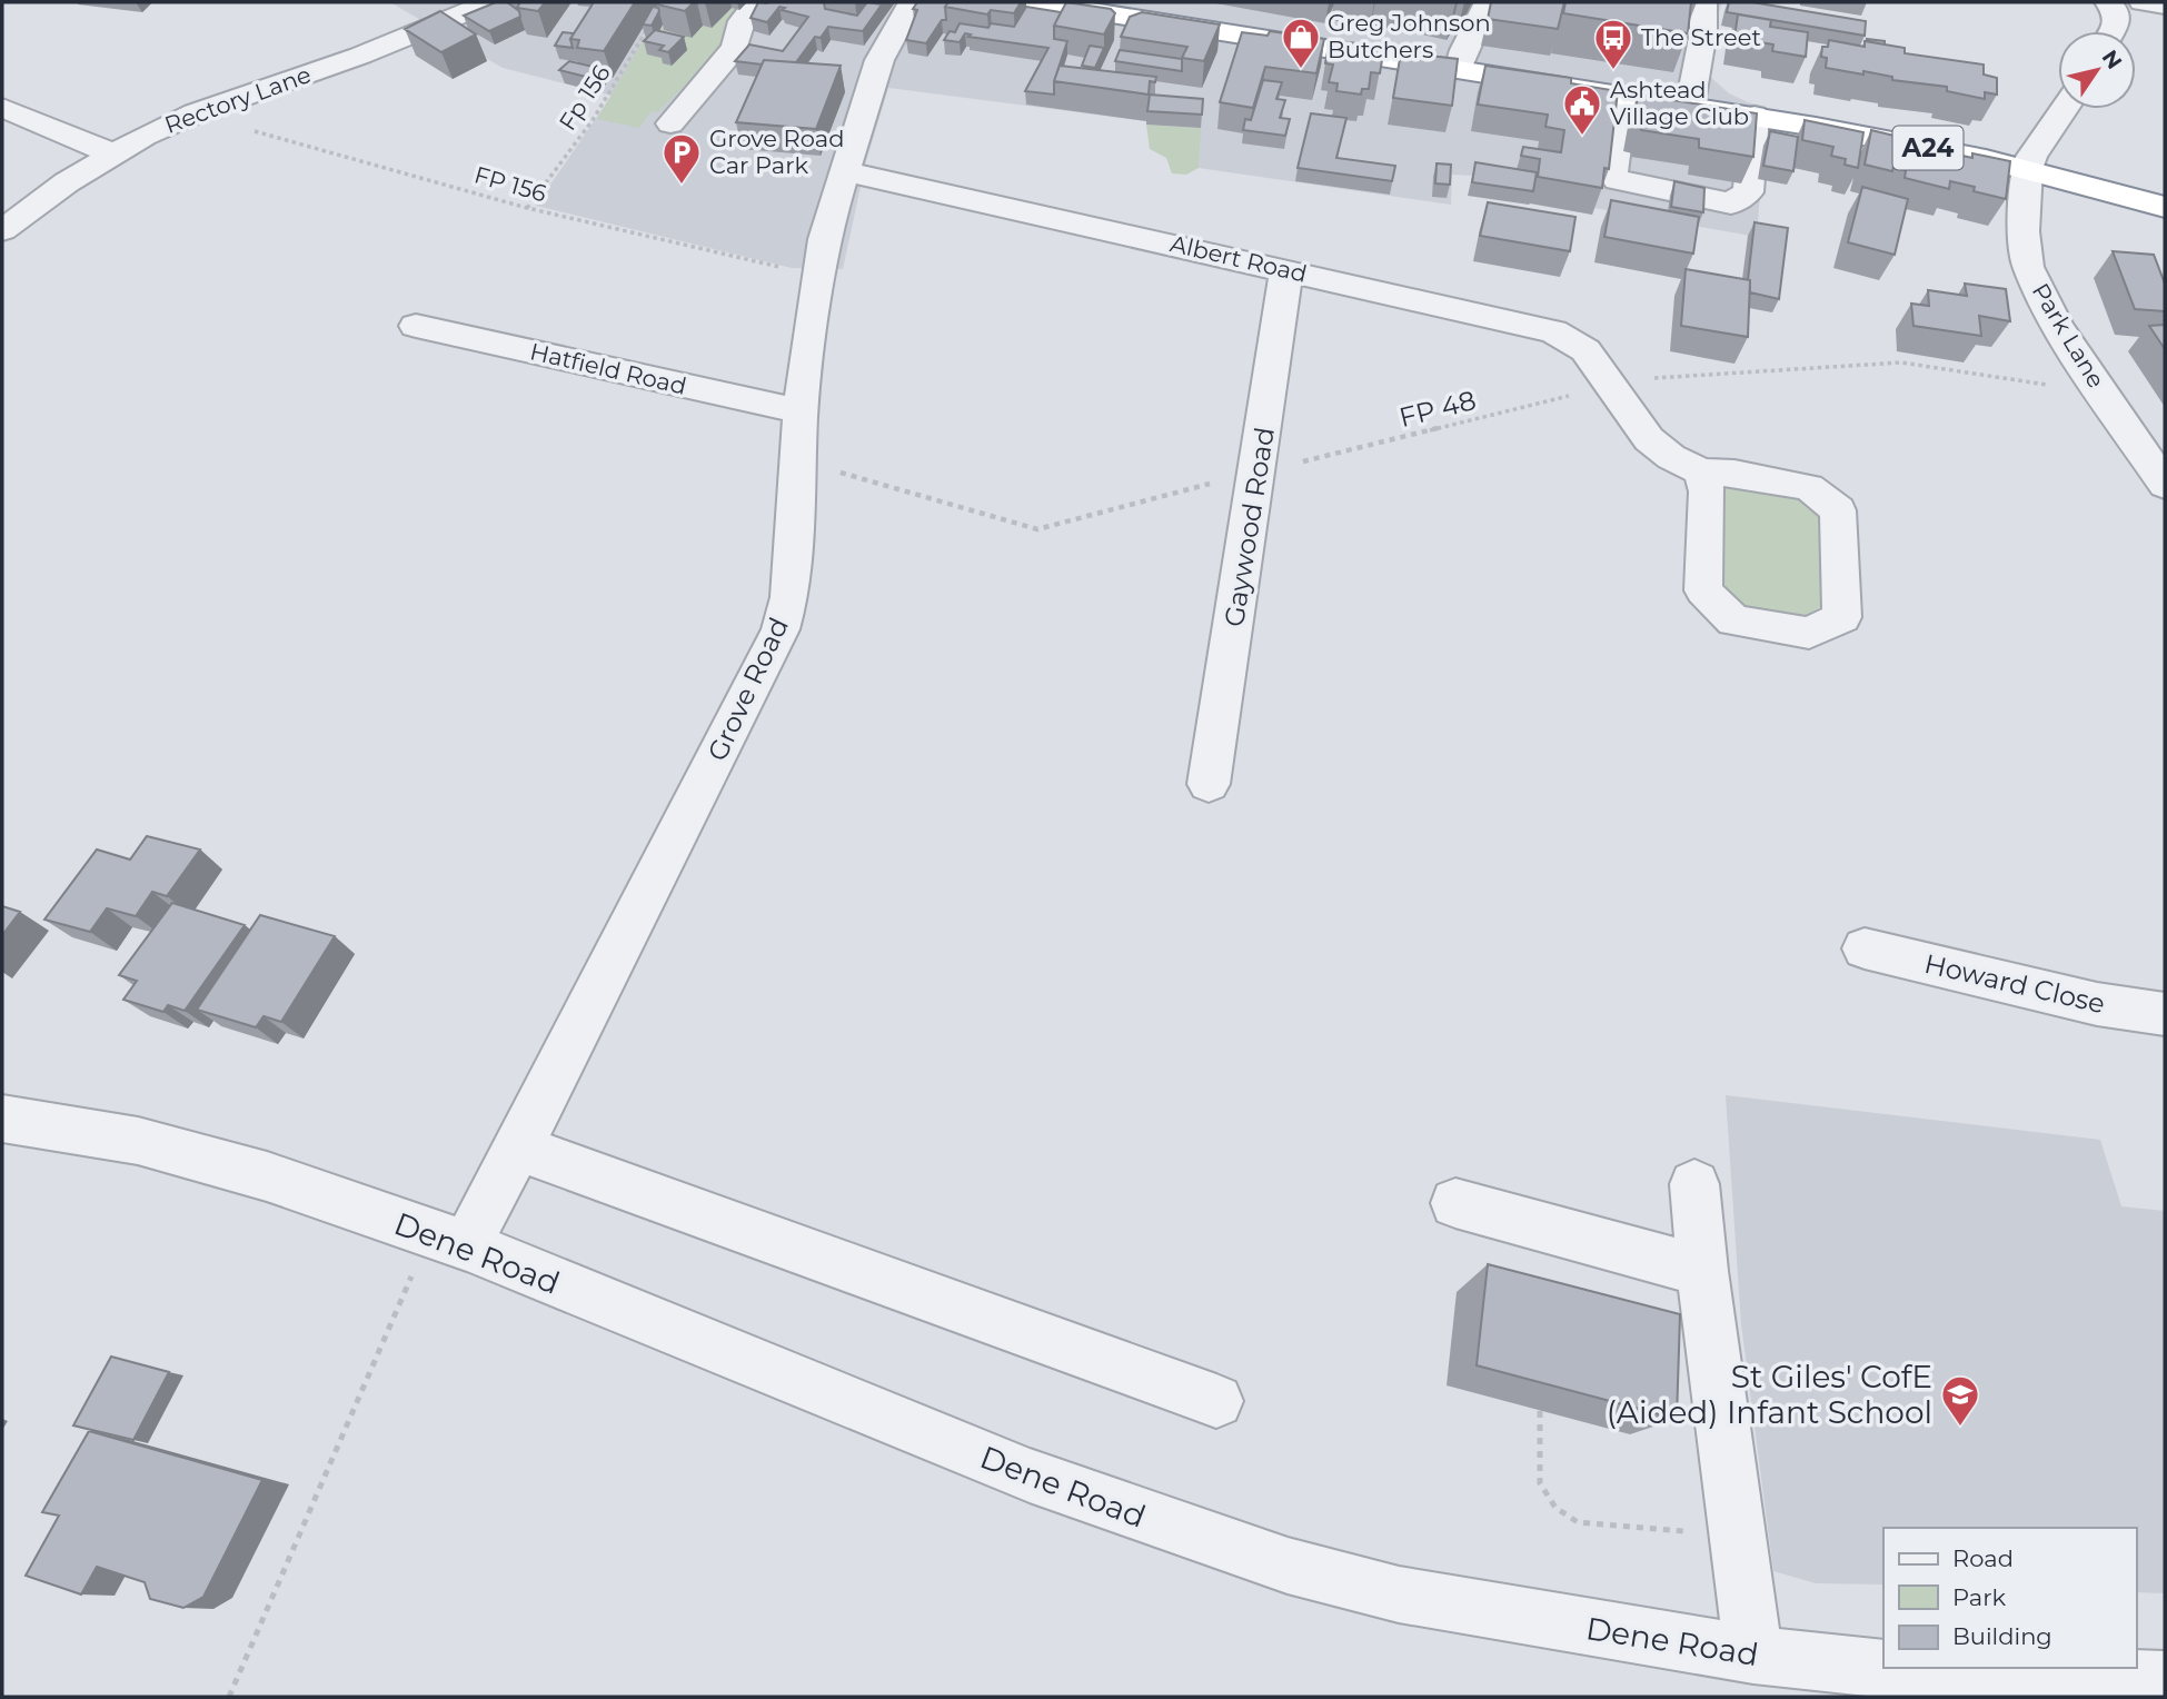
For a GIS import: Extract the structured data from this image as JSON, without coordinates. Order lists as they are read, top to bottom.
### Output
{
  "streets": {
    "highway": ["A24"],
    "street": [
      "Rectory Lane",
      "Albert Road",
      "Park Lane",
      "Hatfield Road",
      "Gaywood Road",
      "Grove Road",
      "Howard Close",
      "Dene Road"
    ],
    "path": ["Fp 156", "FP 156", "FP 48"]
  },
  "crossings": [
    ["Fp 156", "FP 156"],
    ["Rectory Lane", "FP 156"],
    ["A24", "Park Lane"],
    ["FP 156", "Grove Road"],
    ["Albert Road", "FP 48"],
    ["Albert Road", "Gaywood Road"],
    ["Albert Road", "Grove Road"],
    ["Park Lane", "FP 48"],
    ["Hatfield Road", "Grove Road"],
    ["FP 48", "Gaywood Road"],
    ["FP 48", "Grove Road"],
    ["Grove Road", "Dene Road"]
  ],
  "places": {
    "shop": ["Greg Johnson Butchers"],
    "bus stop": ["The Street"],
    "public building": ["Ashtead Village Club"],
    "parking": ["Grove Road Car Park"],
    "school or university": ["St Giles' CofE (Aided) Infant School"]
  },
  "legend": ["Road", "Park", "Building"],
  "north": "top right"
}
